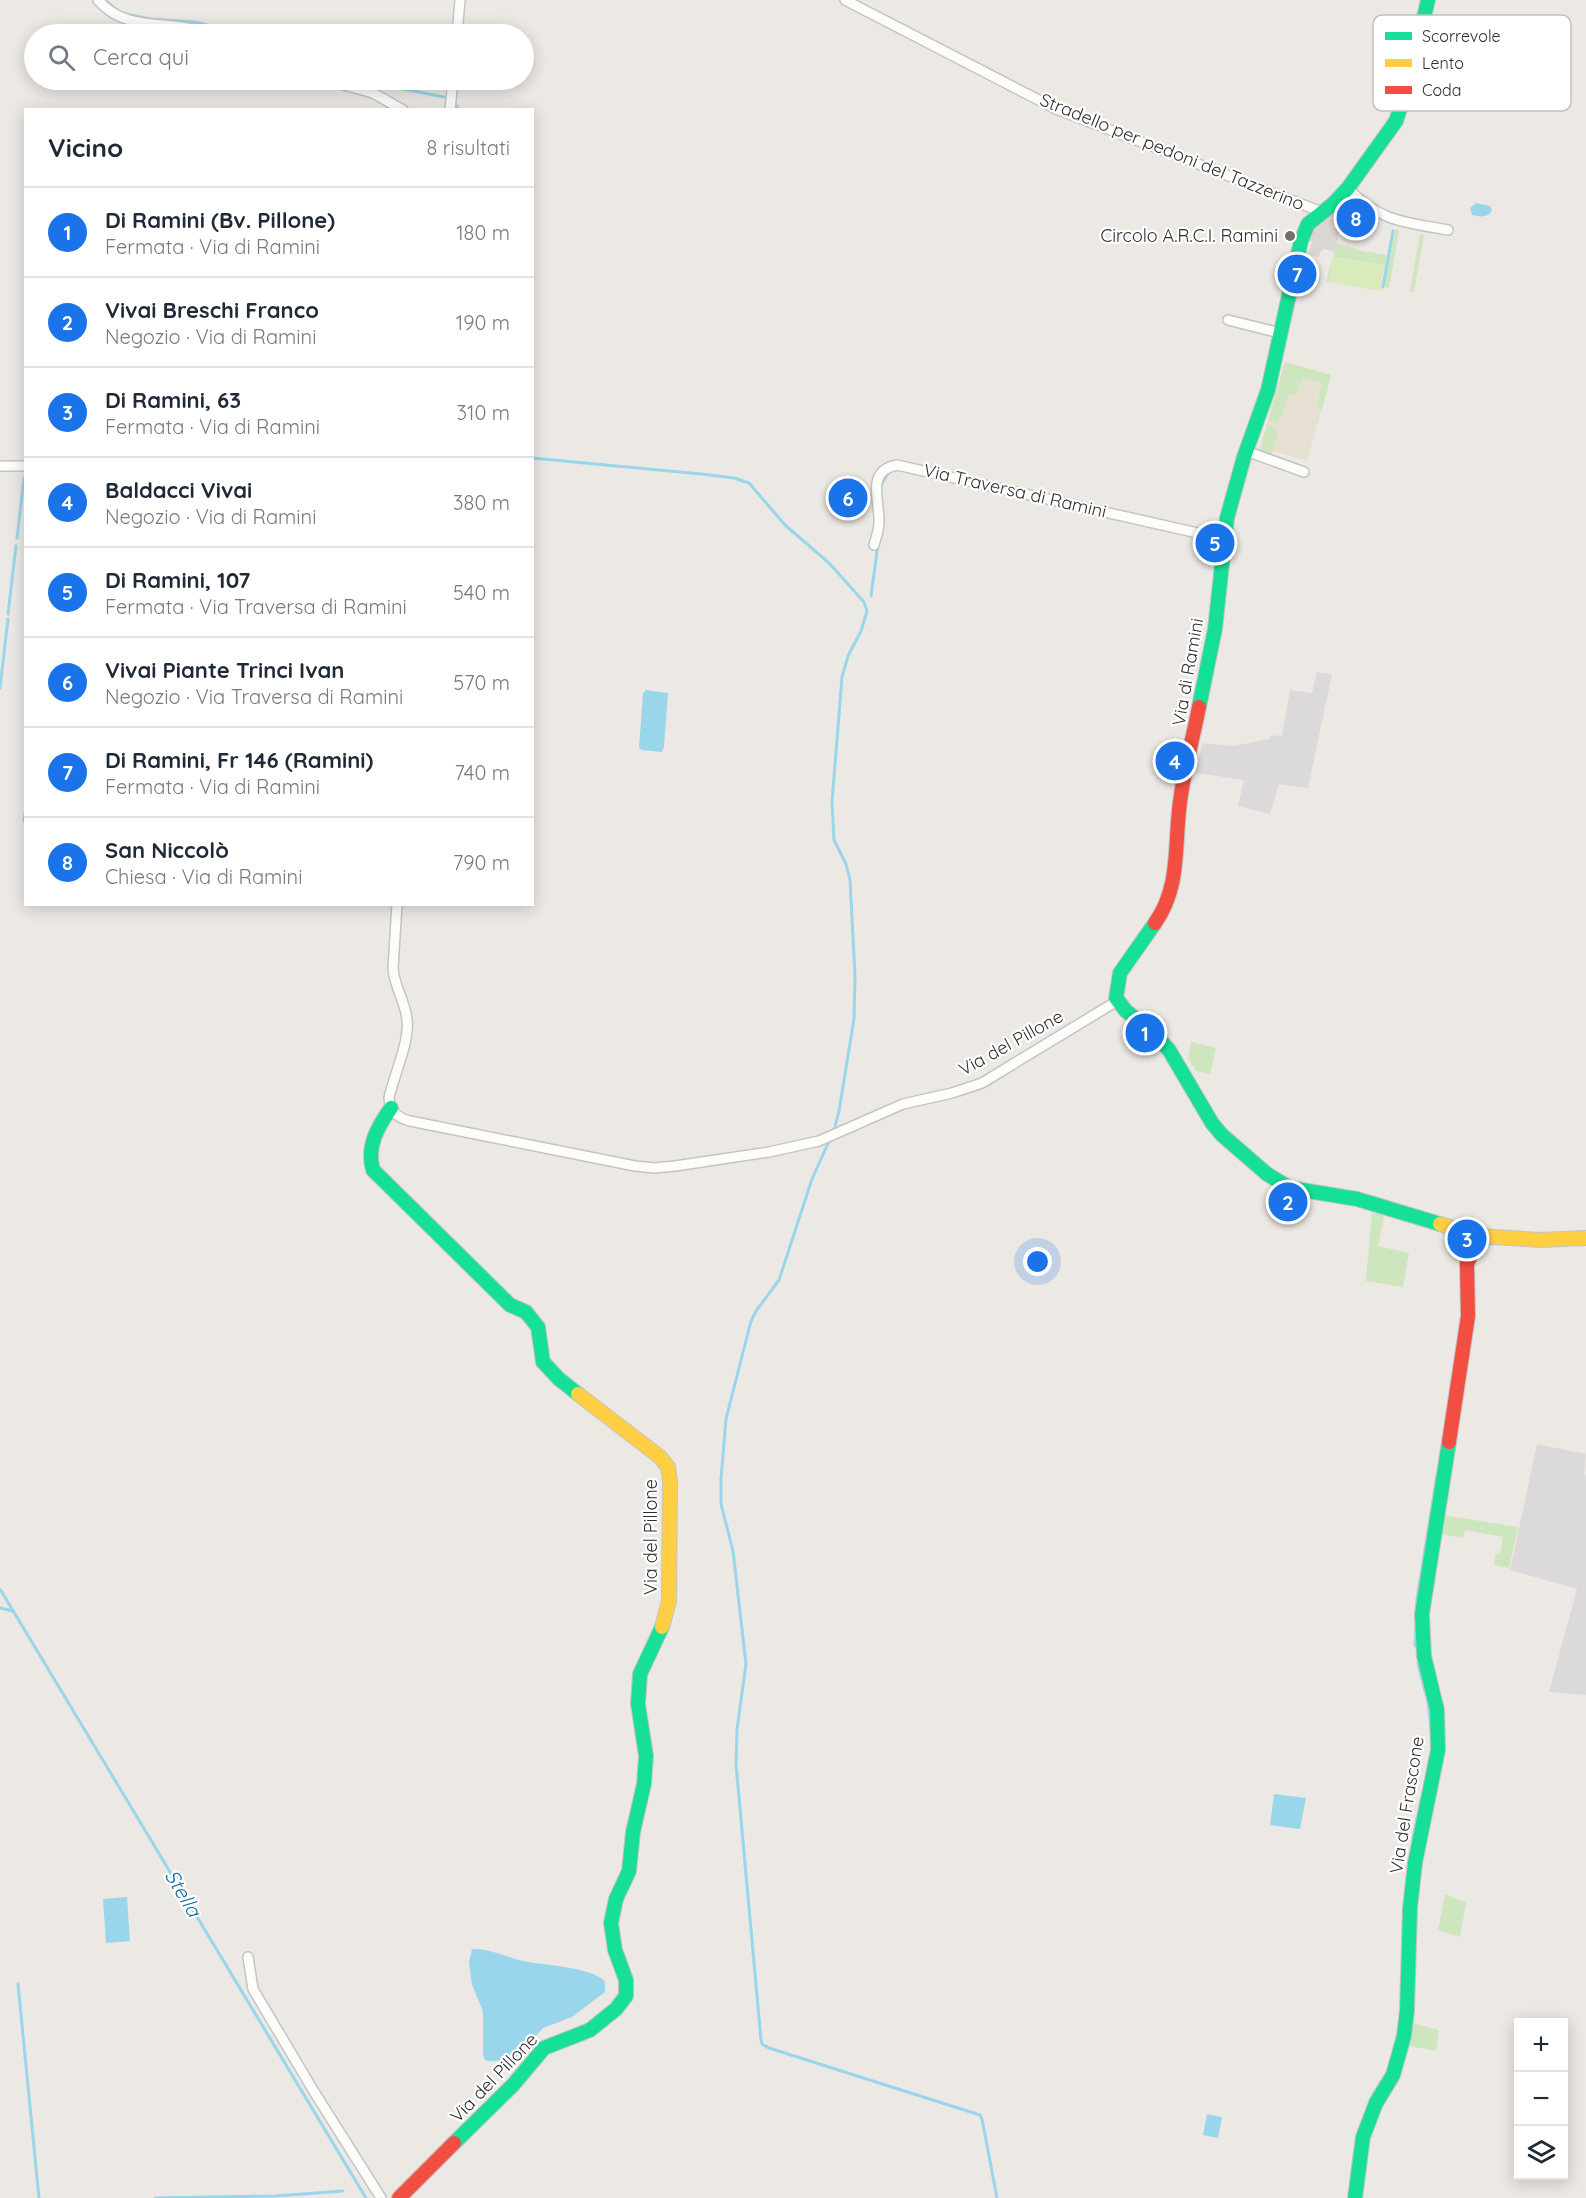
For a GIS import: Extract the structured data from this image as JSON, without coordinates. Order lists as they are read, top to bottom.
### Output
{
  "streets": {
    "street": [
      "Stradello per pedoni del Tazzerino",
      "Via Traversa di Ramini",
      "Via di Ramini",
      "Via del Pillone",
      "Via del Frascone"
    ]
  },
  "crossings": [
    ["Stradello per pedoni del Tazzerino", "Via di Ramini"],
    ["Via Traversa di Ramini", "Via di Ramini"],
    ["Via di Ramini", "Via del Pillone"]
  ],
  "water": ["Stella"],
  "places": ["Circolo A.R.C.I. Ramini"],
  "legend": ["Scorrevole", "Lento", "Coda"],
  "page": {
    "search": "Cerca qui",
    "heading": ["Vicino", "8 risultati"],
    "list": [
      {
        "mark": "1",
        "name": "Di Ramini (Bv. Pillone)",
        "note": "Fermata · Via di Ramini",
        "value": "180 m"
      },
      {
        "mark": "2",
        "name": "Vivai Breschi Franco",
        "note": "Negozio · Via di Ramini",
        "value": "190 m"
      },
      {
        "mark": "3",
        "name": "Di Ramini, 63",
        "note": "Fermata · Via di Ramini",
        "value": "310 m"
      },
      {
        "mark": "4",
        "name": "Baldacci Vivai",
        "note": "Negozio · Via di Ramini",
        "value": "380 m"
      },
      {
        "mark": "5",
        "name": "Di Ramini, 107",
        "note": "Fermata · Via Traversa di Ramini",
        "value": "540 m"
      },
      {
        "mark": "6",
        "name": "Vivai Piante Trinci Ivan",
        "note": "Negozio · Via Traversa di Ramini",
        "value": "570 m"
      },
      {
        "mark": "7",
        "name": "Di Ramini, Fr 146 (Ramini)",
        "note": "Fermata · Via di Ramini",
        "value": "740 m"
      },
      {
        "mark": "8",
        "name": "San Niccolò",
        "note": "Chiesa · Via di Ramini",
        "value": "790 m"
      }
    ],
    "pins": [
      "8",
      "7",
      "6",
      "5",
      "4",
      "1",
      "2",
      "3"
    ],
    "map_buttons": ["+", "−"]
  }
}
